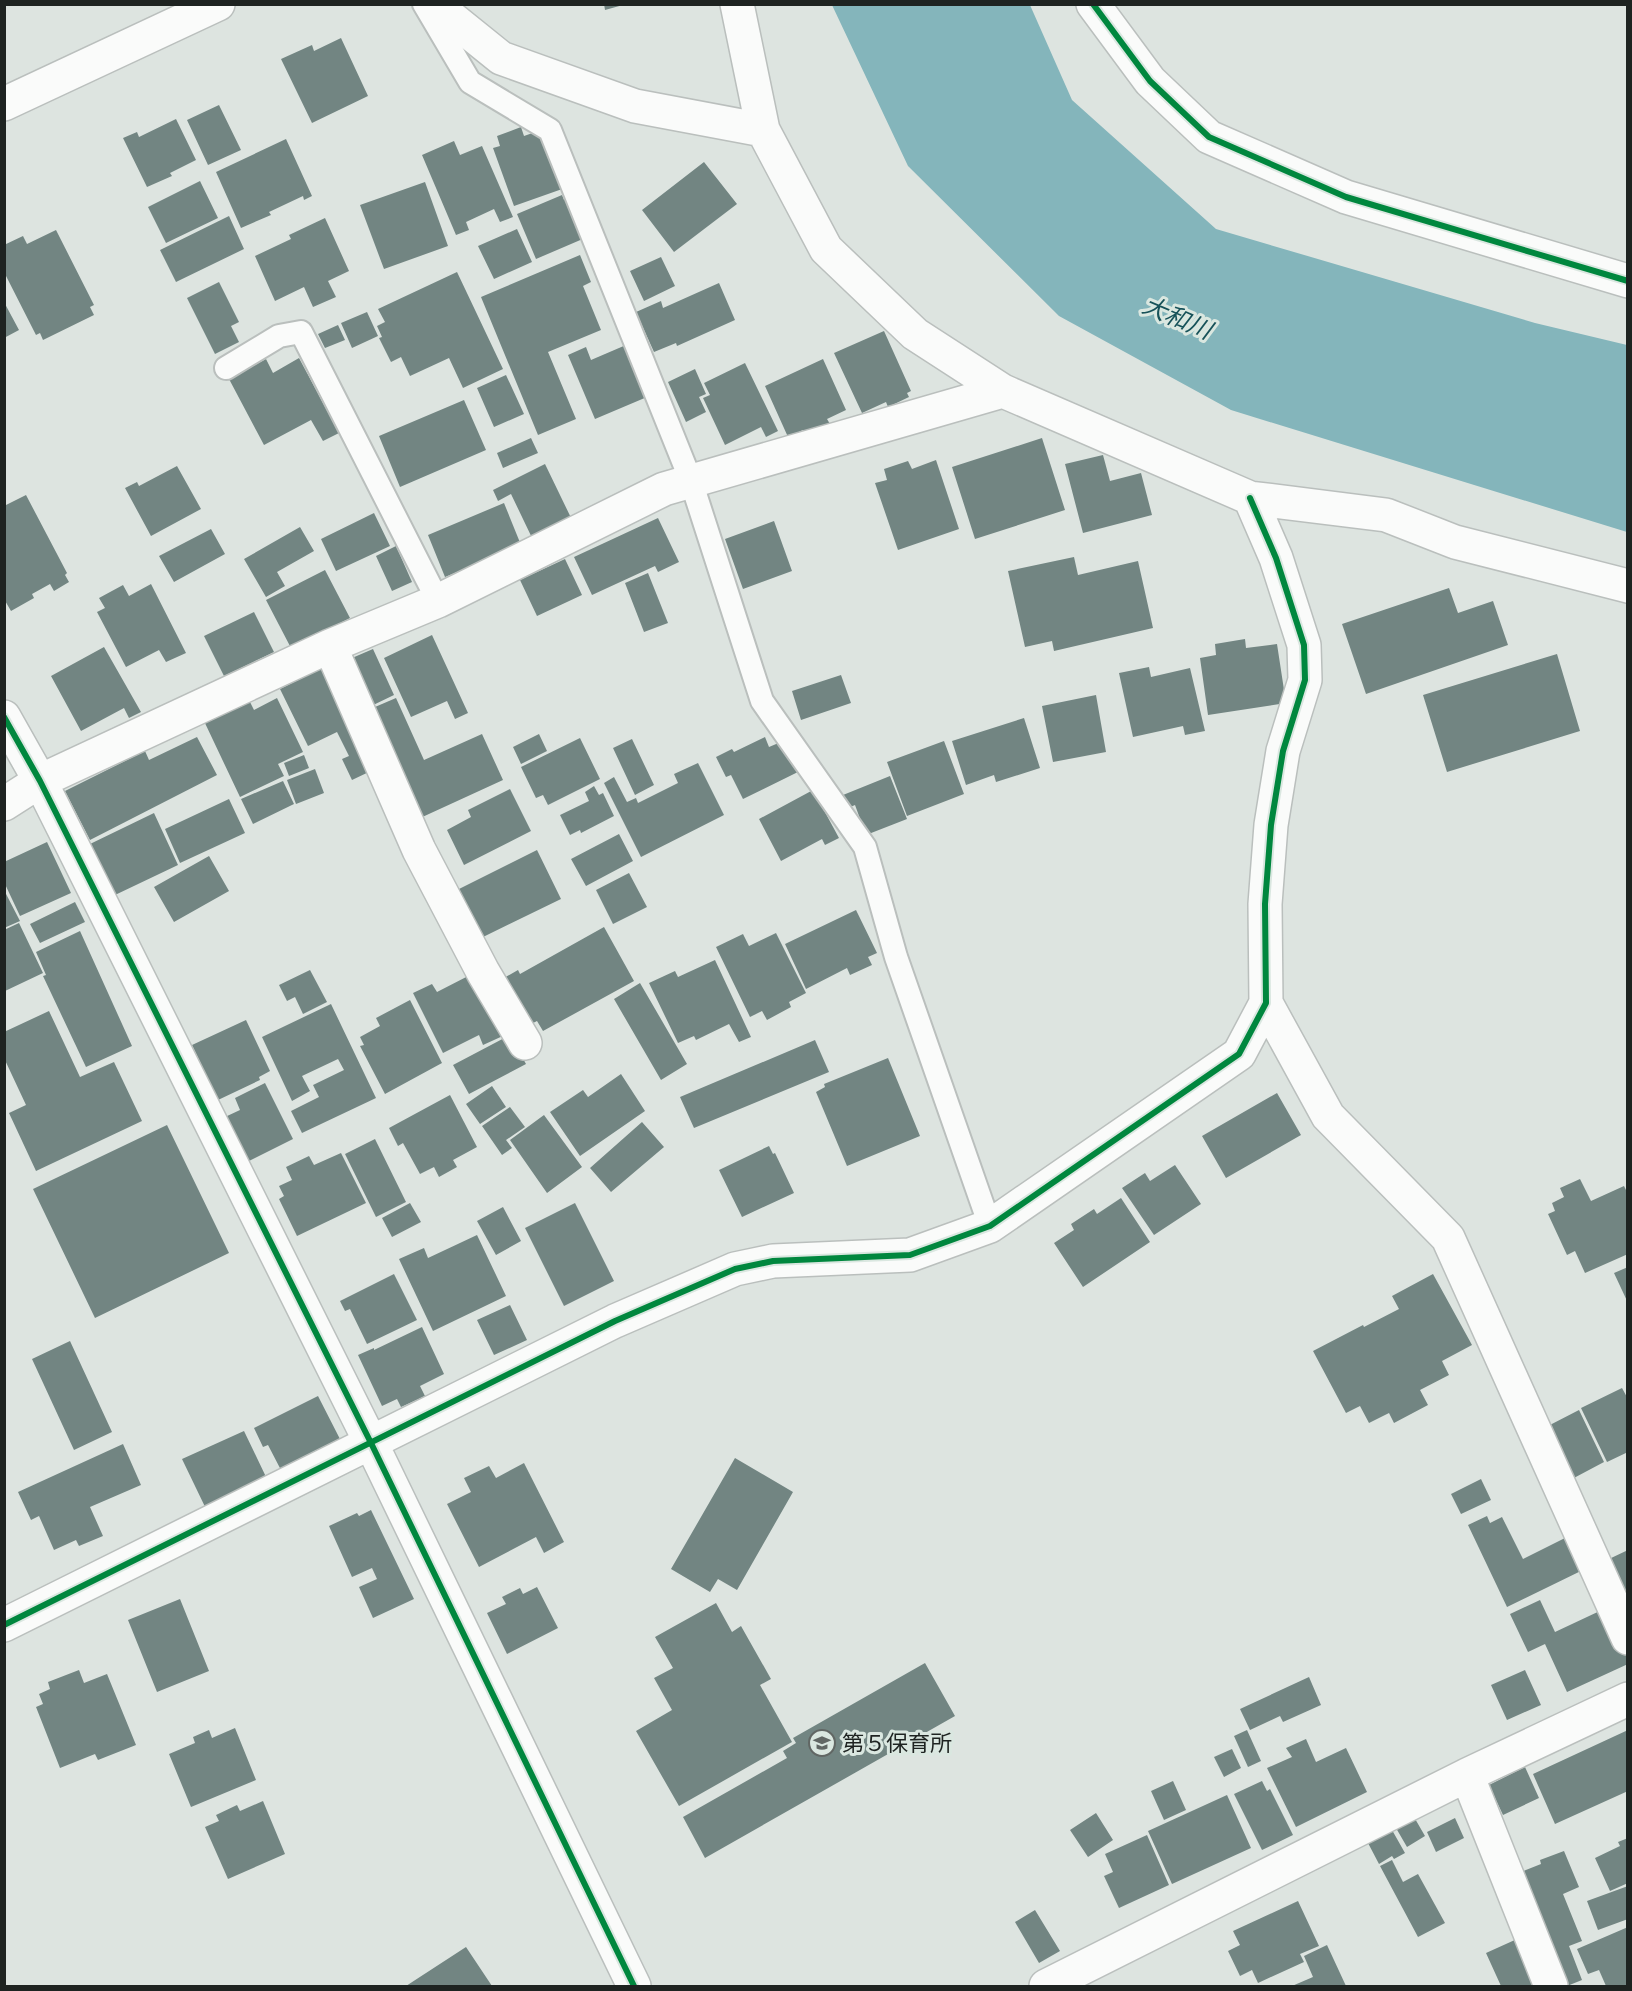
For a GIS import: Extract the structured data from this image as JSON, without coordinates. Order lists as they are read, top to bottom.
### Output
{
  "water": ["大和川"],
  "places": {
    "school or university": ["第５保育所"]
  }
}
